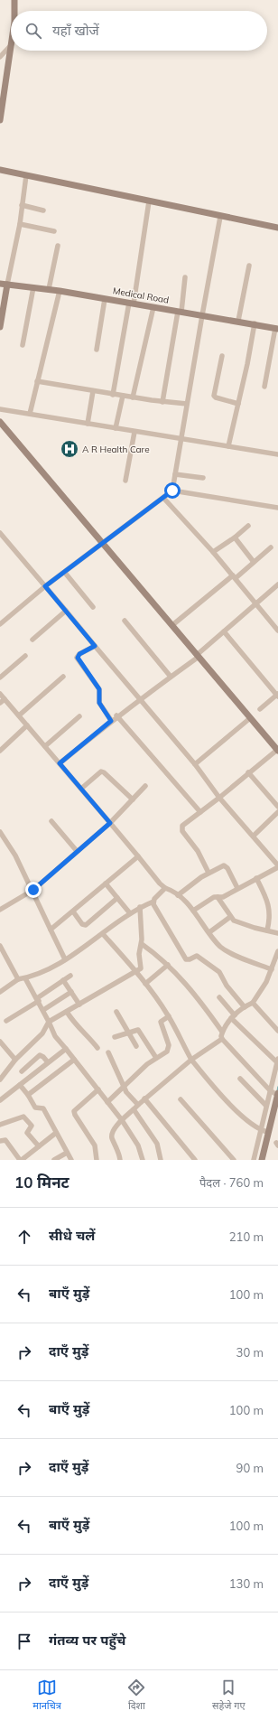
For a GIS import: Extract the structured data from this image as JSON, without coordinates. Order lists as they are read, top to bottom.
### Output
{
  "streets": {
    "street": ["Medical Road"]
  },
  "places": {
    "hospital": ["A R Health Care"]
  },
  "page": {
    "search": "यहाँ खोजें",
    "heading": ["10 मिनट", "पैदल · 760 m"],
    "list": [
      ["सीधे चलें", "210 m"],
      ["बाएँ मुड़ें", "100 m"],
      ["दाएँ मुड़ें", "30 m"],
      ["बाएँ मुड़ें", "100 m"],
      ["दाएँ मुड़ें", "90 m"],
      ["बाएँ मुड़ें", "100 m"],
      ["दाएँ मुड़ें", "130 m"],
      "गंतव्य पर पहुँचे"
    ],
    "nav": ["मानचित्र", "दिशा", "सहेजे गए"]
  }
}
